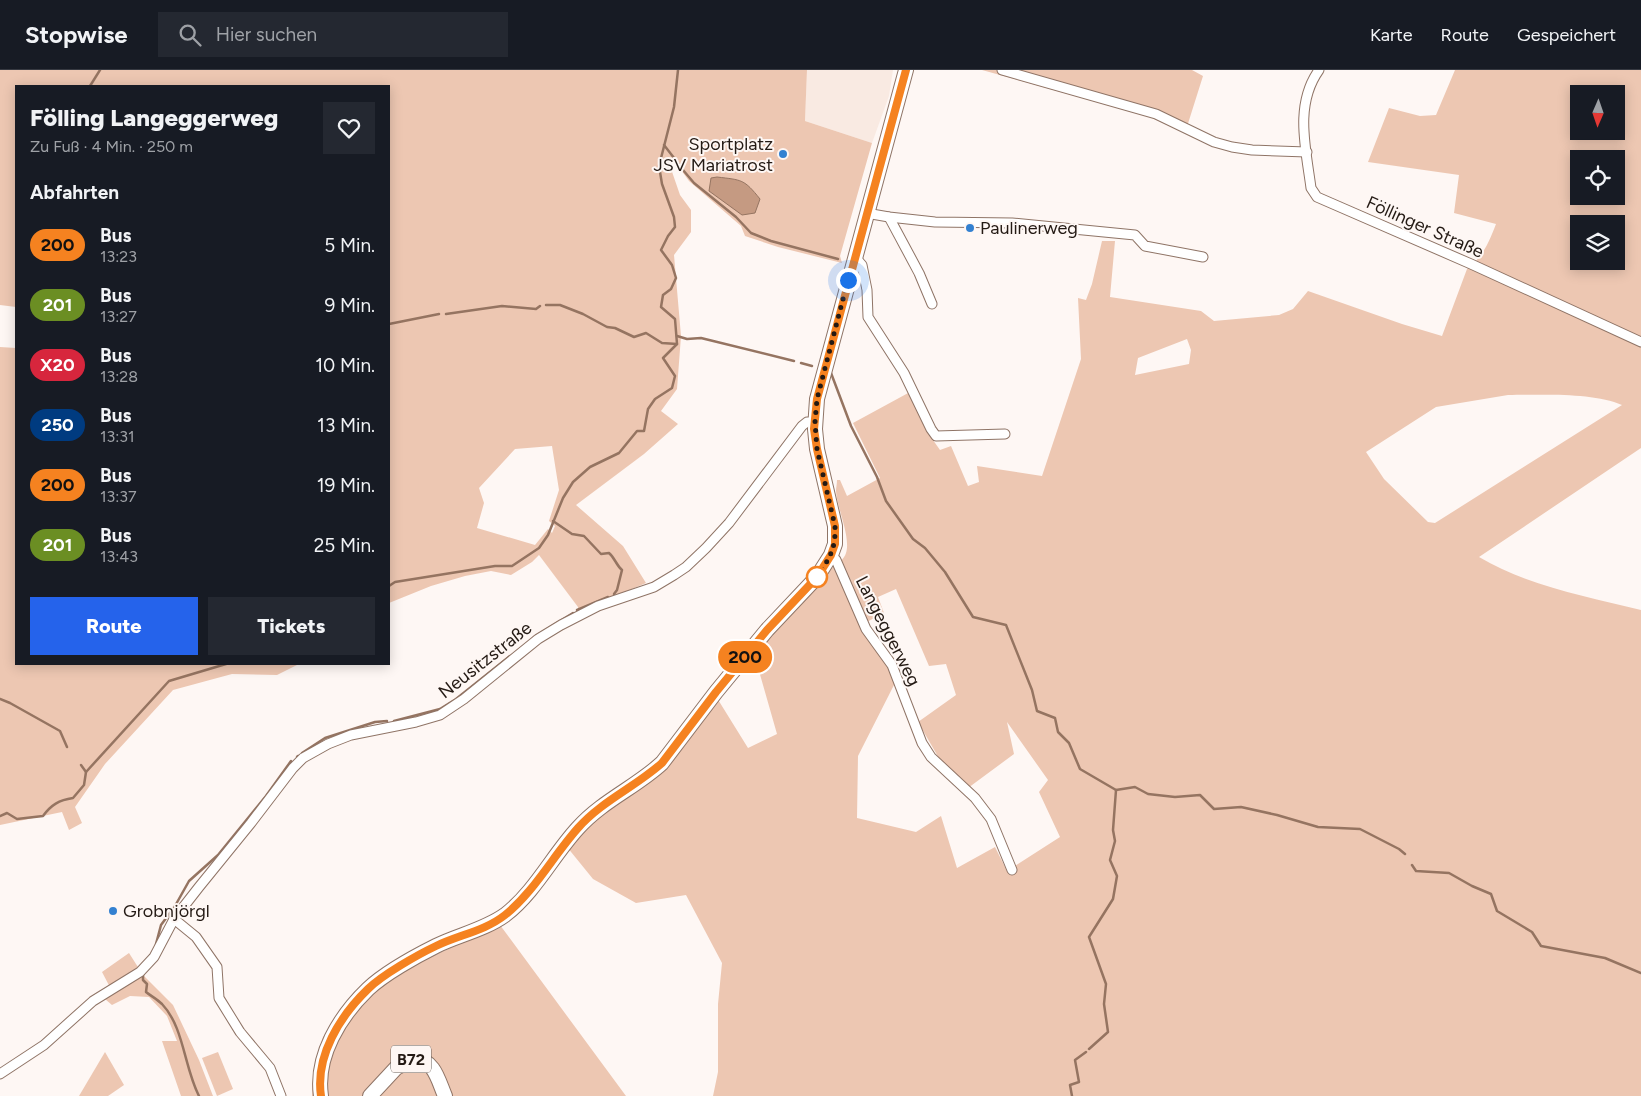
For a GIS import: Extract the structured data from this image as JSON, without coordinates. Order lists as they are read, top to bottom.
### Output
{
  "streets": {
    "main road": ["B72"],
    "street": ["Föllinger Straße", "Langeggerweg", "Neusitzstraße"]
  },
  "places": ["Sportplatz JSV Mariatrost", "Paulinerweg", "Grobnjörgl"],
  "lines": ["bus line 200"],
  "north": "bottom",
  "page": {
    "header": "Stopwise",
    "search": "Hier suchen",
    "nav": ["Karte", "Route", "Gespeichert"],
    "on_map": "200",
    "heading": [
      ["Fölling Langeggerweg", "Zu Fuß · 4 Min. · 250 m"],
      "Abfahrten"
    ],
    "list": [
      {
        "mark": "200",
        "name": "Bus",
        "note": "13:23",
        "value": "5 Min."
      },
      {
        "mark": "201",
        "name": "Bus",
        "note": "13:27",
        "value": "9 Min."
      },
      {
        "mark": "X20",
        "name": "Bus",
        "note": "13:28",
        "value": "10 Min."
      },
      {
        "mark": "250",
        "name": "Bus",
        "note": "13:31",
        "value": "13 Min."
      },
      {
        "mark": "200",
        "name": "Bus",
        "note": "13:37",
        "value": "19 Min."
      },
      {
        "mark": "201",
        "name": "Bus",
        "note": "13:43",
        "value": "25 Min."
      }
    ],
    "buttons": ["Route", "Tickets"]
  }
}
